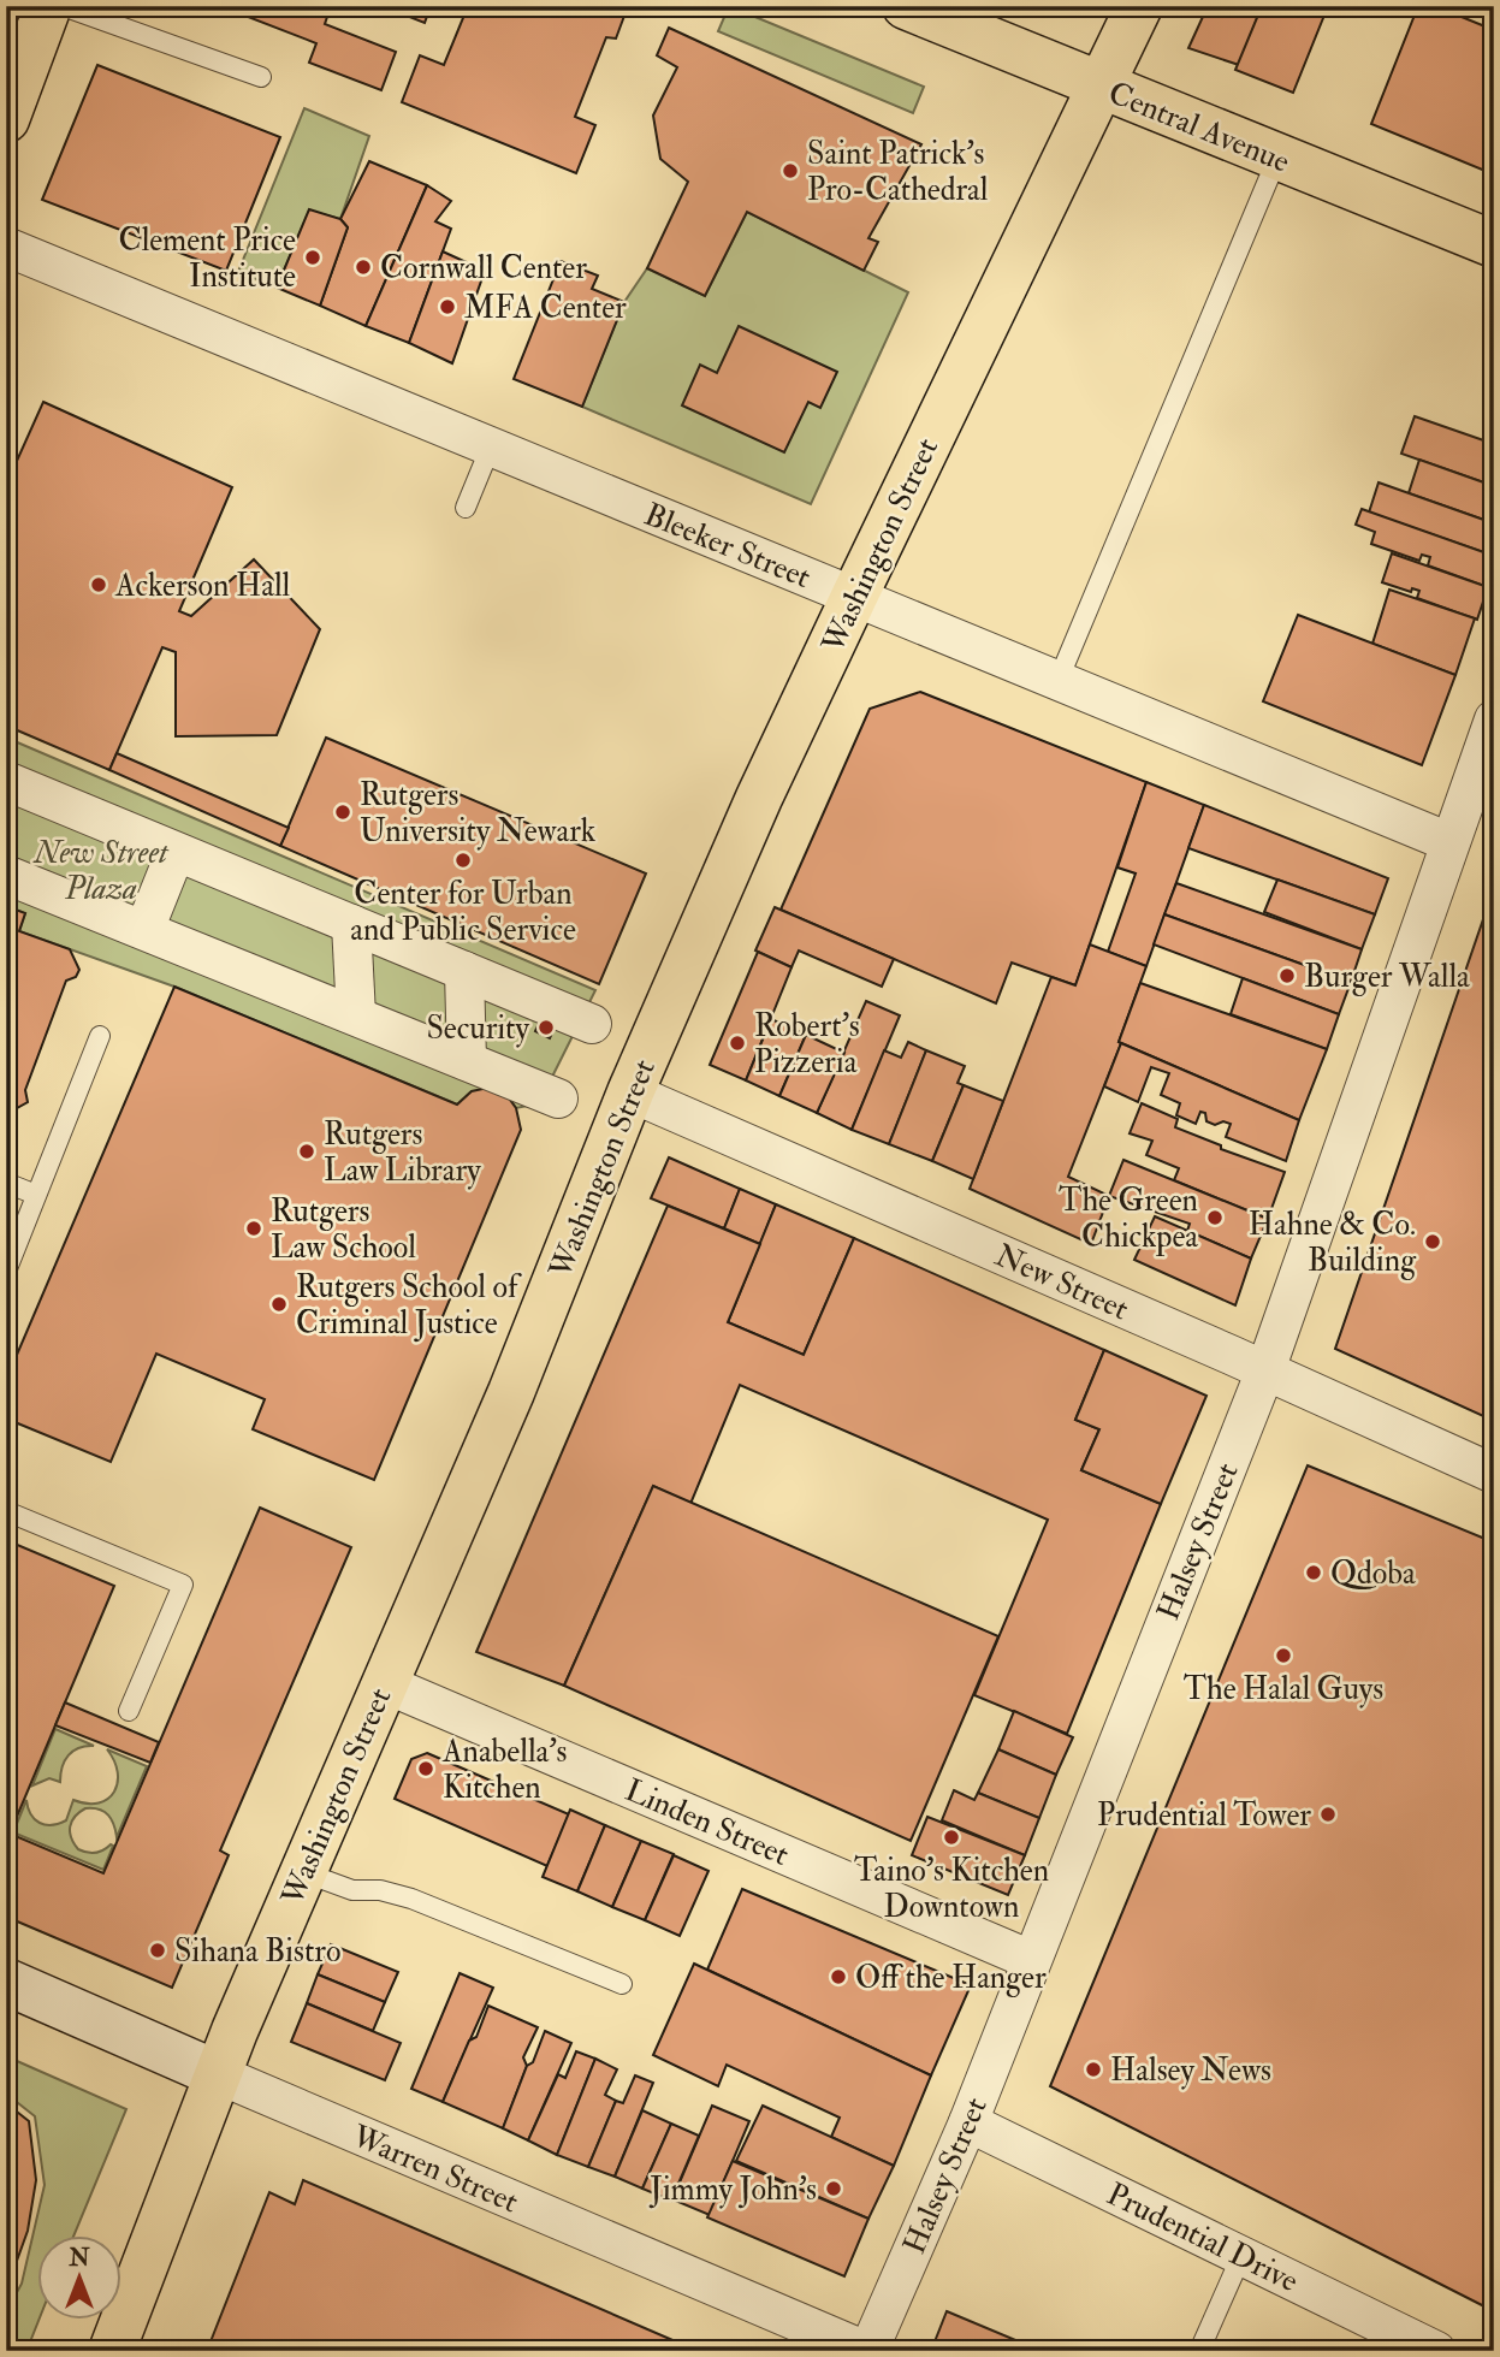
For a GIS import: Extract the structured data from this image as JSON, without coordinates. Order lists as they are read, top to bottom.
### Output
{
  "streets": {
    "main road": ["Central Avenue", "Washington Street"],
    "street": [
      "Bleeker Street",
      "New Street",
      "Halsey Street",
      "Linden Street",
      "Warren Street",
      "Prudential Drive"
    ]
  },
  "crossings": [
    ["Central Avenue", "Washington Street"],
    ["Bleeker Street", "Washington Street"],
    ["Bleeker Street", "Halsey Street"],
    ["Washington Street", "New Street"],
    ["Washington Street", "Linden Street"],
    ["Washington Street", "Warren Street"],
    ["New Street", "Halsey Street"],
    ["Halsey Street", "Linden Street"],
    ["Halsey Street", "Warren Street"],
    ["Halsey Street", "Prudential Drive"]
  ],
  "parks": ["New Street Plaza"],
  "places": [
    "Saint Patrick's Pro-Cathedral",
    "Clement Price Institute",
    "Cornwall Center",
    "MFA Center",
    "Ackerson Hall",
    "Rutgers University Newark",
    "Center for Urban and Public Service",
    "Burger Walla",
    "Security",
    "Robert's Pizzeria",
    "Rutgers Law Library",
    "The Green Chickpea",
    "Rutgers Law School",
    "Hahne & Co. Building",
    "Rutgers School of Criminal Justice",
    "Qdoba",
    "The Halal Guys",
    "Anabella’s Kitchen",
    "Prudential Tower",
    "Taino's Kitchen Downtown",
    "Sihana Bistro",
    "Off the Hanger",
    "Halsey News",
    "Jimmy John's"
  ],
  "north": "top"
}
